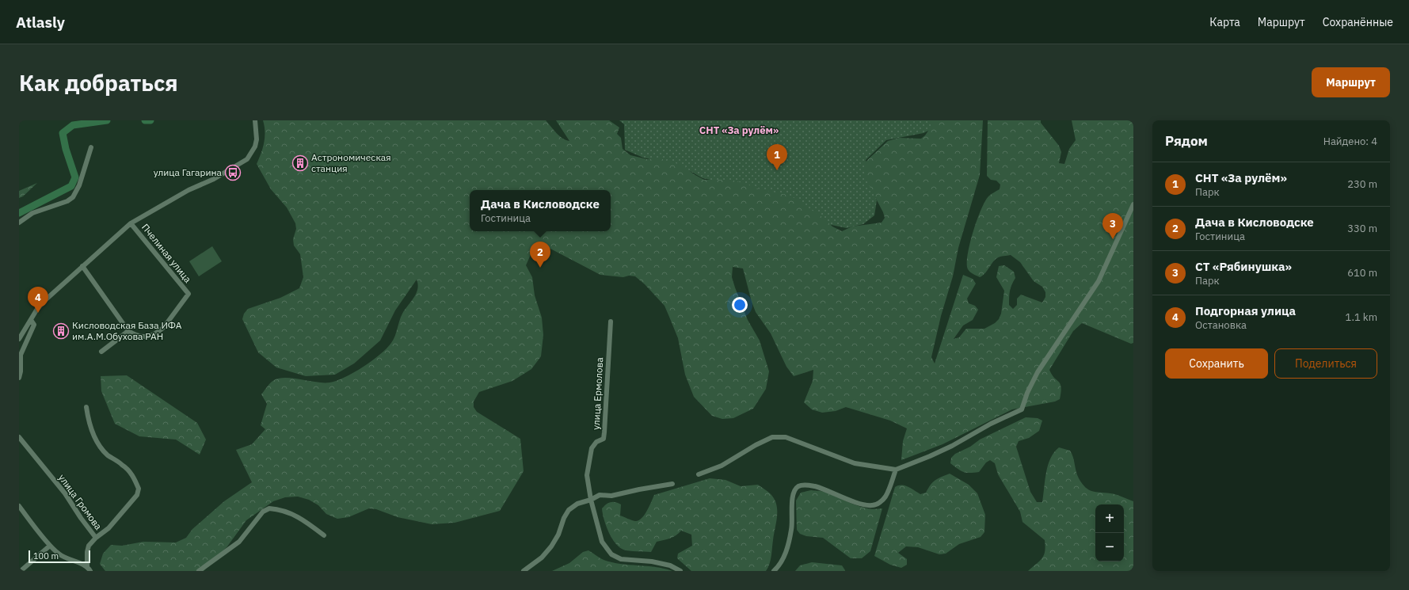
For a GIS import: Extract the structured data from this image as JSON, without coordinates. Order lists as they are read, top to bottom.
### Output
{
  "streets": {
    "street": ["Пчелиная улица", "улица Ермолова", "улица Громова"]
  },
  "districts": ["СНТ «За рулём»"],
  "places": {
    "building": ["Астрономическая станция", "Кисловодская База ИФА им.А.М.Обухова РАН"],
    "bus stop": ["улица Гагарина"]
  },
  "scale_bar": "100 m",
  "page": {
    "header": "Atlasly",
    "nav": ["Карта", "Маршрут", "Сохранённые"],
    "buttons": [
      "Маршрут",
      ["Сохранить", "Поделиться"]
    ],
    "title": "Как добраться",
    "heading": ["Рядом", "Найдено: 4"],
    "pins": [
      "1",
      "3",
      "2",
      "4"
    ],
    "list": [
      {
        "mark": "1",
        "name": "СНТ «За рулём»",
        "note": "Парк",
        "value": "230 m"
      },
      {
        "mark": "2",
        "name": "Дача в Кисловодске",
        "note": "Гостиница",
        "value": "330 m"
      },
      {
        "mark": "3",
        "name": "СТ «Рябинушка»",
        "note": "Парк",
        "value": "610 m"
      },
      {
        "mark": "4",
        "name": "Подгорная улица",
        "note": "Остановка",
        "value": "1.1 km"
      }
    ],
    "popup": ["Дача в Кисловодске", "Гостиница"],
    "map_buttons": ["+", "−"],
    "scale": "100 m"
  }
}
